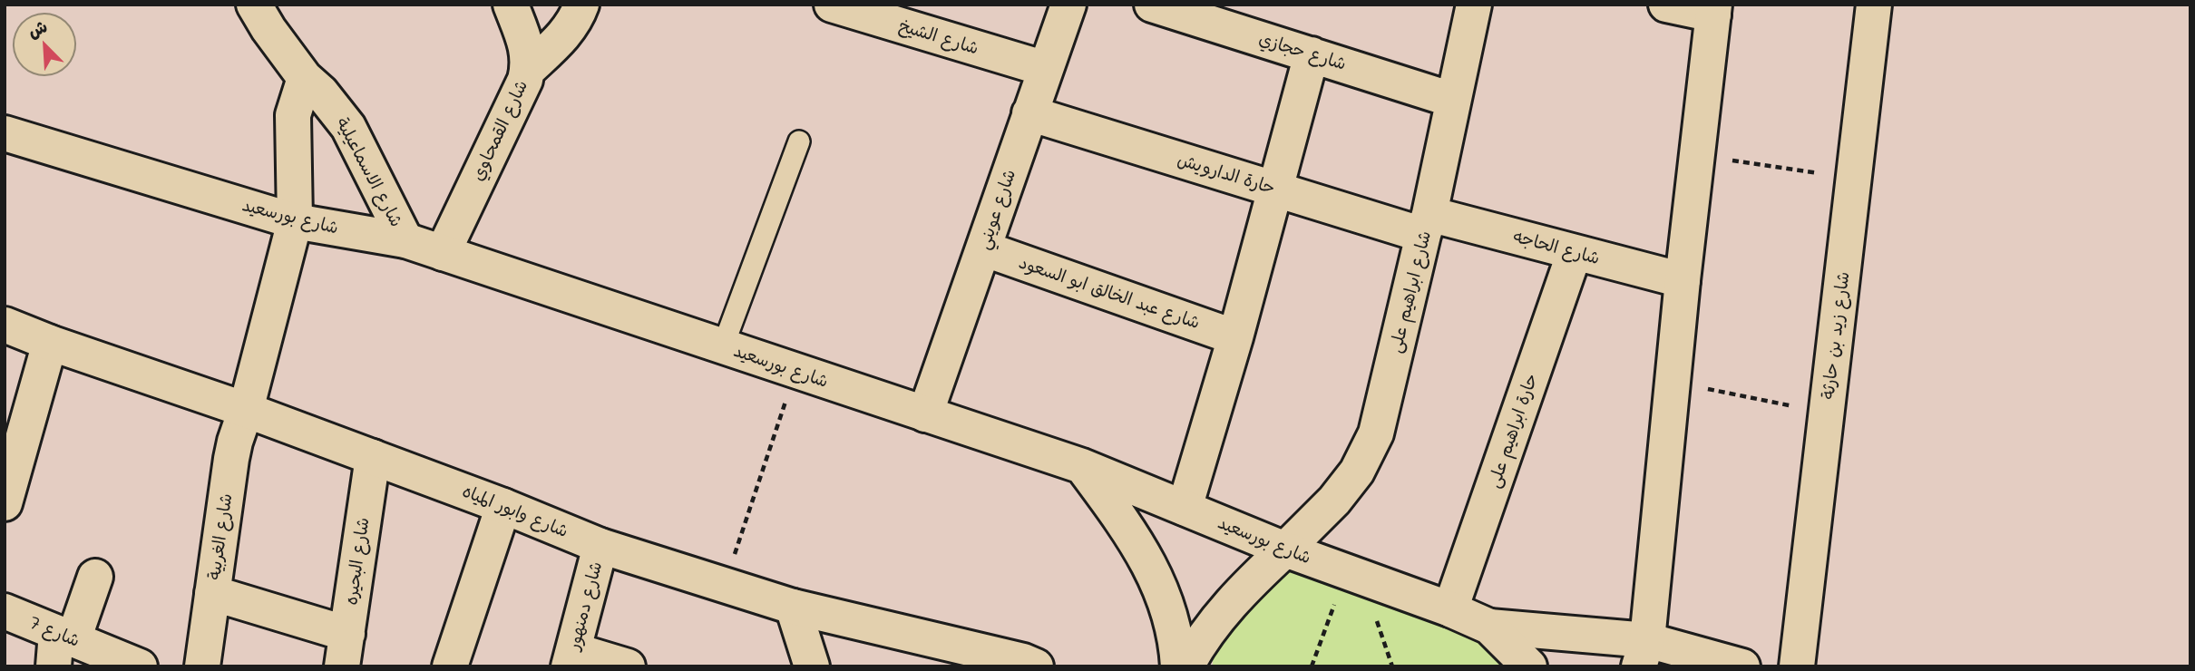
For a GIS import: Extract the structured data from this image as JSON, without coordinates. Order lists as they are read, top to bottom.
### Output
{
  "streets": {
    "street": [
      "شارع الشيخ",
      "شارع حجازي",
      "شارع القمحاوي",
      "شارع الاسماعيلية",
      "حارة الدارويش",
      "شارع عويني",
      "شارع بورسعيد",
      "شارع الحاجه",
      "شارع ابراهيم على",
      "شارع عبد الخالق ابو السعود",
      "شارع زيد بن حارثة",
      "حارة ابراهيم على",
      "شارع وابور المياه",
      "شارع الغربية",
      "شارع البحيره",
      "شارع دمنهور",
      "شارع 7"
    ]
  },
  "crossings": [
    ["شارع الشيخ", "شارع عويني"],
    ["شارع حجازي", "شارع ابراهيم على"],
    ["شارع القمحاوي", "شارع بورسعيد"],
    ["شارع الاسماعيلية", "شارع بورسعيد"],
    ["حارة الدارويش", "شارع عويني"],
    ["حارة الدارويش", "شارع الحاجه"],
    ["حارة الدارويش", "شارع ابراهيم على"],
    ["شارع عويني", "شارع بورسعيد"],
    ["شارع عويني", "شارع عبد الخالق ابو السعود"],
    ["شارع بورسعيد", "شارع ابراهيم على"],
    ["شارع بورسعيد", "حارة ابراهيم على"],
    ["شارع بورسعيد", "شارع الغربية"],
    ["شارع الحاجه", "شارع ابراهيم على"],
    ["شارع الحاجه", "حارة ابراهيم على"],
    ["شارع وابور المياه", "شارع الغربية"],
    ["شارع وابور المياه", "شارع البحيره"],
    ["شارع وابور المياه", "شارع دمنهور"]
  ],
  "north": "top left"
}
